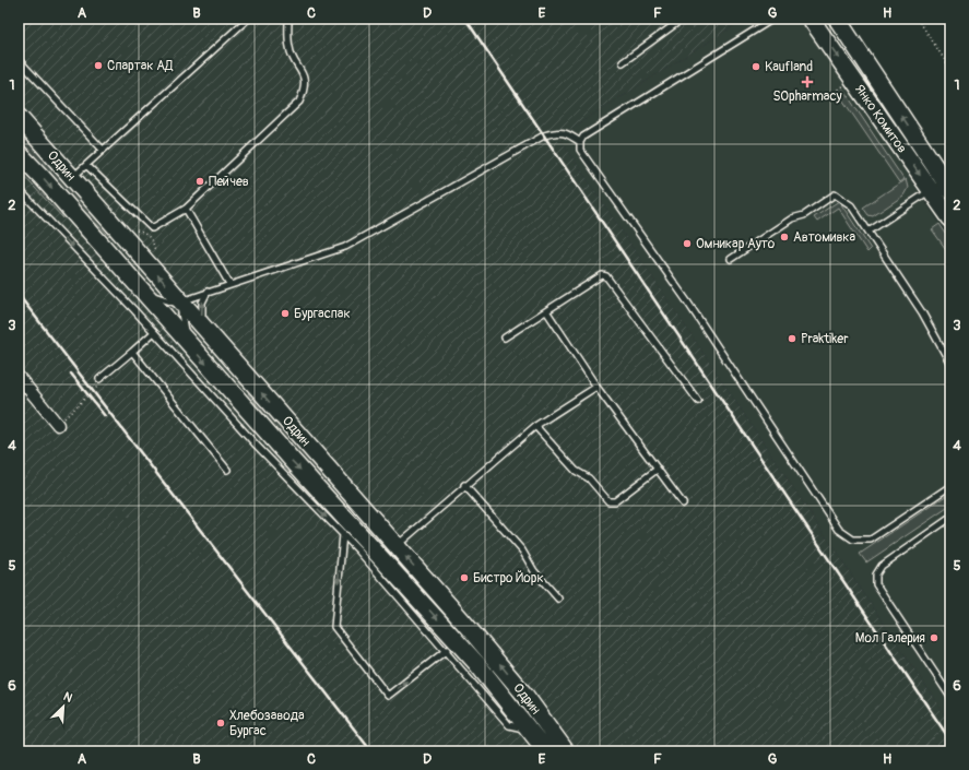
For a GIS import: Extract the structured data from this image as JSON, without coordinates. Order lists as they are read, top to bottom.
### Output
{
  "streets": {
    "main road": ["Янко Комитов", "Одрин"]
  },
  "places": {
    "other": [
      "Спартак АД",
      "Kaufland",
      "Пейчев",
      "Автомивка",
      "Омникар Ауто",
      "Бургаспак",
      "Praktiker",
      "Бистро Йорк",
      "Мол Галерия",
      "Хлебозавода Бургас"
    ],
    "health": ["SOpharmacy"]
  },
  "north": "top right",
  "grid": {
    "columns": [
      "A",
      "B",
      "C",
      "D",
      "E",
      "F",
      "G",
      "H"
    ],
    "rows": [
      "1",
      "2",
      "3",
      "4",
      "5",
      "6"
    ]
  }
}
